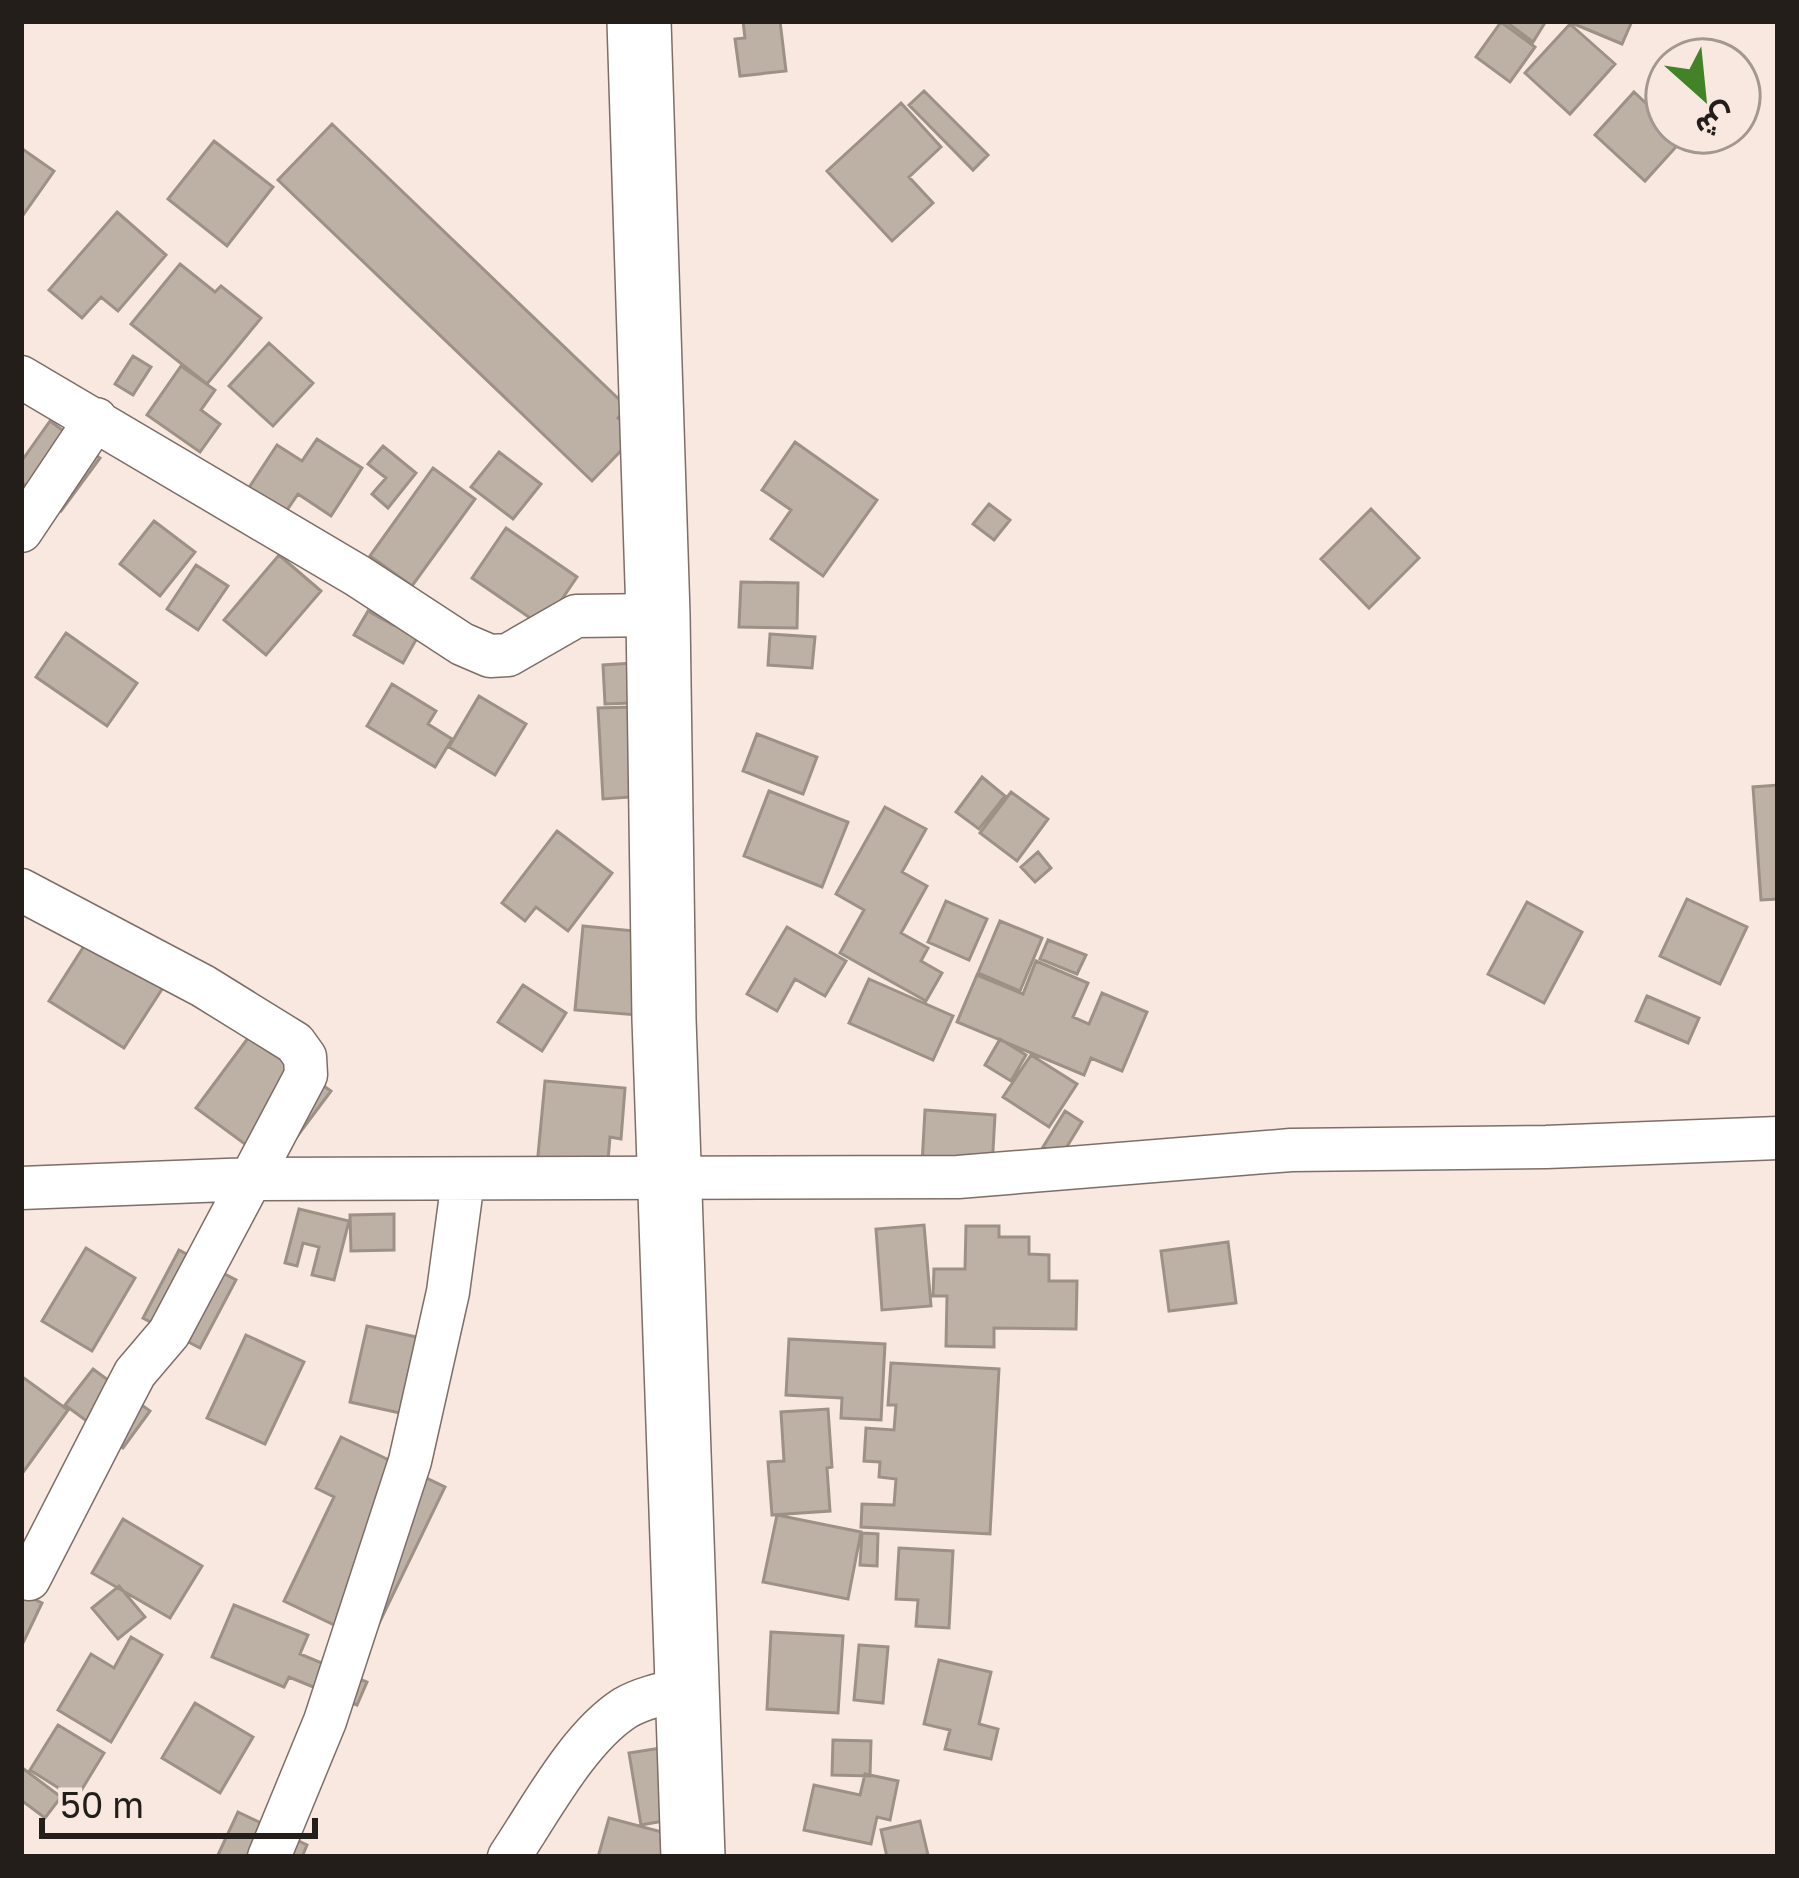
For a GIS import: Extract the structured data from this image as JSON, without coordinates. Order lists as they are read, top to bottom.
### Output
{
  "scale_bar": "50 m",
  "north": "bottom right"
}
